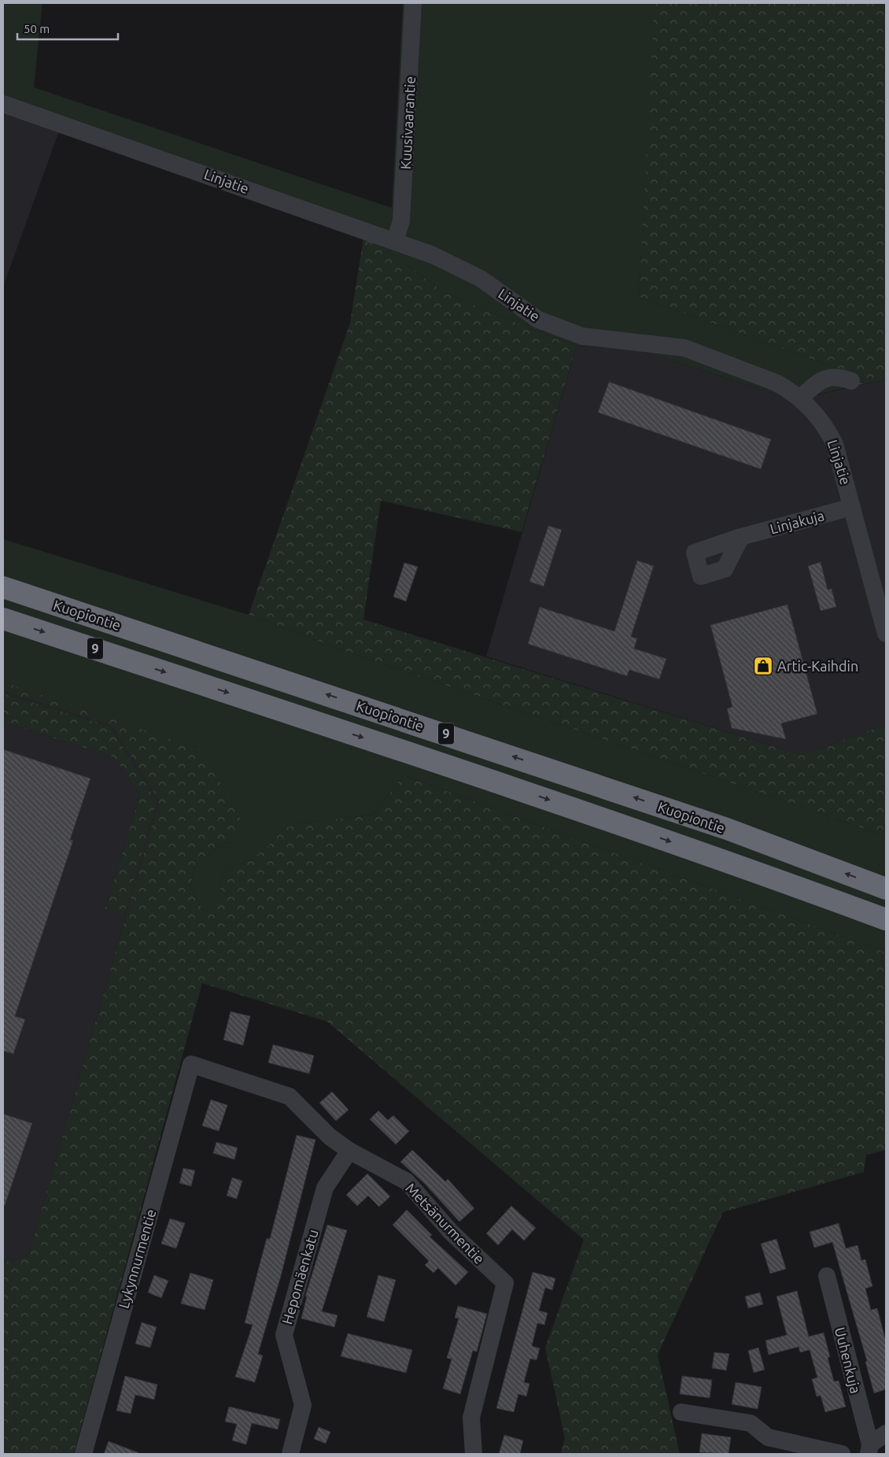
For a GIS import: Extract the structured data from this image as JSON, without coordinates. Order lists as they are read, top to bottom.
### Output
{
  "streets": {
    "highway": ["Kuopiontie", "9"],
    "street": [
      "Kuusivaarantie",
      "Linjatie",
      "Linjakuja",
      "Metsänurmentie",
      "Lykynnurmentie",
      "Hepomäenkatu",
      "Uuhenkuja"
    ]
  },
  "crossings": [
    ["Kuusivaarantie", "Linjatie"],
    ["Linjatie", "Linjakuja"],
    ["Metsänurmentie", "Lykynnurmentie"],
    ["Metsänurmentie", "Hepomäenkatu"]
  ],
  "places": {
    "shop": ["Artic-Kaihdin"]
  },
  "scale_bar": "50 m"
}
